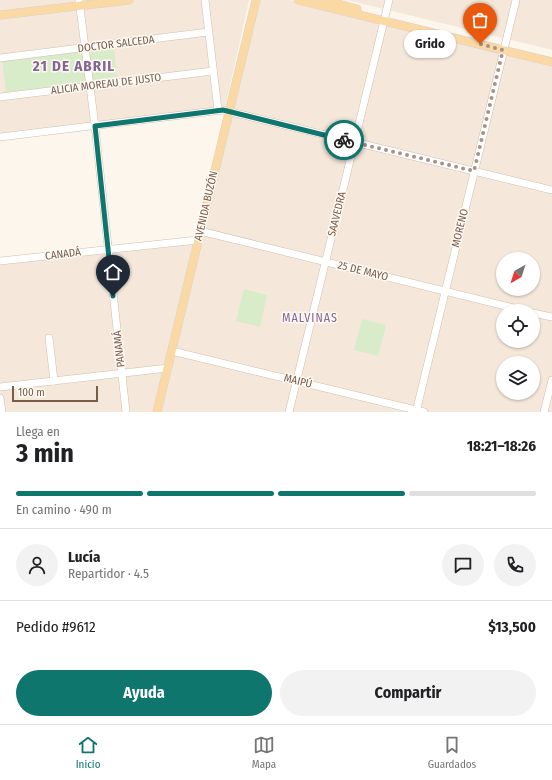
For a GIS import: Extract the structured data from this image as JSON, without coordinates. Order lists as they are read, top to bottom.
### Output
{
  "streets": {
    "main road": ["AVENIDA BUZÓN"],
    "street": [
      "DOCTOR SALCEDA",
      "ALICIA MOREAU DE JUSTO",
      "SAAVEDRA",
      "MORENO",
      "CANADÁ",
      "25 DE MAYO",
      "PANAMÁ",
      "MAIPÚ"
    ]
  },
  "crossings": [
    ["DOCTOR SALCEDA", "PANAMÁ"],
    ["ALICIA MOREAU DE JUSTO", "PANAMÁ"],
    ["AVENIDA BUZÓN", "CANADÁ"],
    ["AVENIDA BUZÓN", "25 DE MAYO"],
    ["AVENIDA BUZÓN", "MAIPÚ"],
    ["SAAVEDRA", "25 DE MAYO"],
    ["SAAVEDRA", "MAIPÚ"],
    ["MORENO", "25 DE MAYO"],
    ["MORENO", "MAIPÚ"],
    ["CANADÁ", "PANAMÁ"]
  ],
  "districts": ["21 DE ABRIL", "MALVINAS"],
  "places": ["Grido"],
  "scale_bar": "100 m",
  "north": "bottom left",
  "page": {
    "bubble": "Grido",
    "scale": "100 m",
    "heading": ["3 min", "Llega en", "18:21–18:26"],
    "panel": [
      "Lucía",
      "Repartidor · 4.5",
      "Pedido #9612",
      "$13,500"
    ],
    "bar": "En camino · 490 m",
    "buttons": ["Ayuda", "Compartir"],
    "tabs": ["Inicio", "Mapa", "Guardados"]
  }
}
